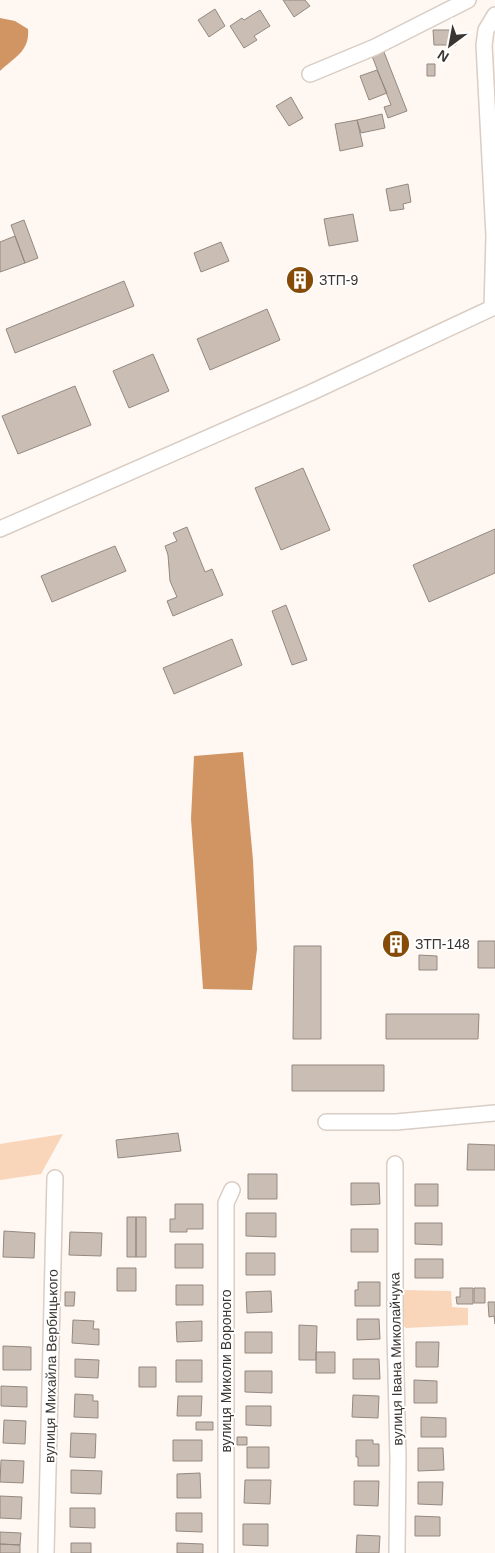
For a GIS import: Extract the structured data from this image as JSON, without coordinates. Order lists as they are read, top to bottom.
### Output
{
  "streets": {
    "street": ["вулиця Івана Миколайчука", "вулиця Михайла Вербицького", "вулиця Миколи Вороного"]
  },
  "places": {
    "building": ["ЗТП-9", "ЗТП-148"]
  },
  "north": "bottom left"
}
